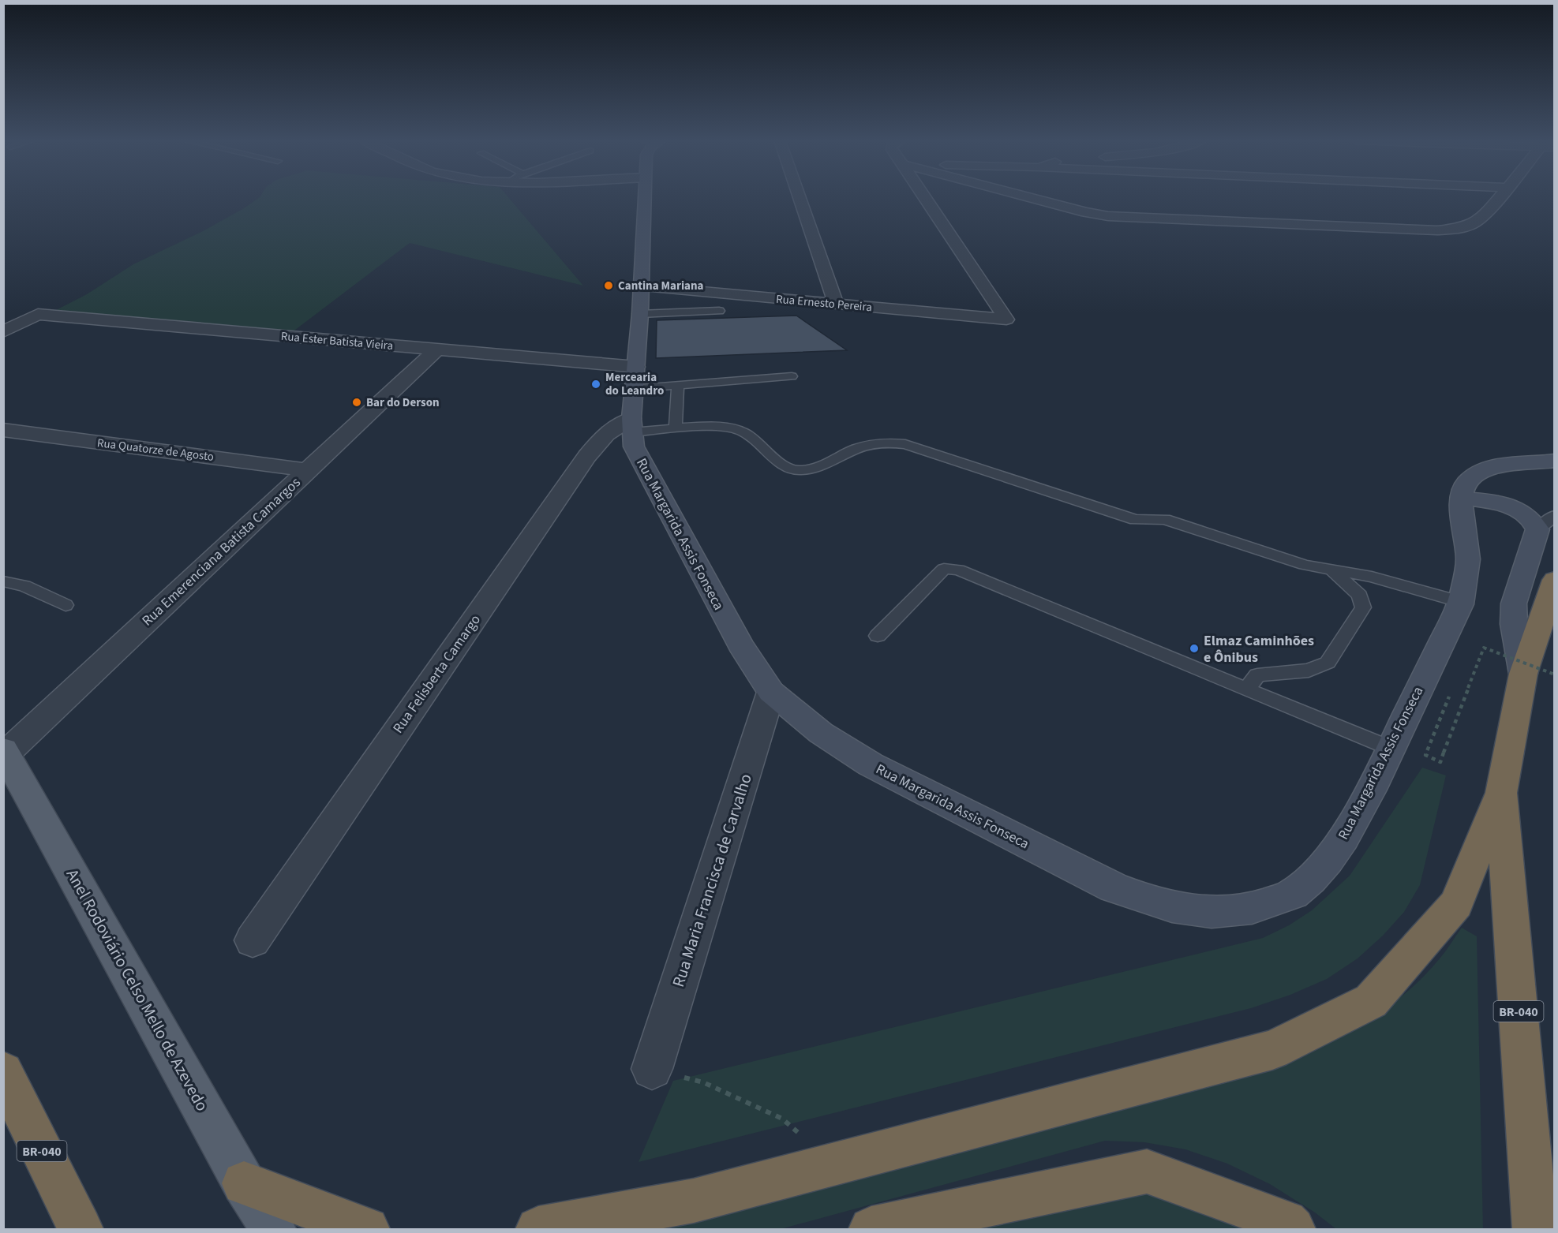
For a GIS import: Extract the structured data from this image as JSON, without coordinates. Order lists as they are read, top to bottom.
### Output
{
  "streets": {
    "highway": ["BR-040"],
    "main road": ["Anel Rodoviário Celso Mello de Azevedo"],
    "street": [
      "Rua Ernesto Pereira",
      "Rua Ester Batista Vieira",
      "Rua Quatorze de Agosto",
      "Rua Margarida Assis Fonseca",
      "Rua Emerenciana Batista Camargos",
      "Rua Felisberta Camargo",
      "Rua Maria Francisca de Carvalho"
    ]
  },
  "crossings": [
    ["Rua Ernesto Pereira", "Rua Margarida Assis Fonseca"],
    ["Rua Ester Batista Vieira", "Rua Margarida Assis Fonseca"],
    ["Rua Ester Batista Vieira", "Rua Emerenciana Batista Camargos"],
    ["Rua Quatorze de Agosto", "Rua Emerenciana Batista Camargos"],
    ["Rua Margarida Assis Fonseca", "Rua Felisberta Camargo"],
    ["Rua Margarida Assis Fonseca", "Rua Maria Francisca de Carvalho"],
    ["Rua Emerenciana Batista Camargos", "Anel Rodoviário Celso Mello de Azevedo"]
  ],
  "places": [
    "Cantina Mariana",
    "Mercearia do Leandro",
    "Bar do Derson",
    "Elmaz Caminhões e Ônibus"
  ]
}
